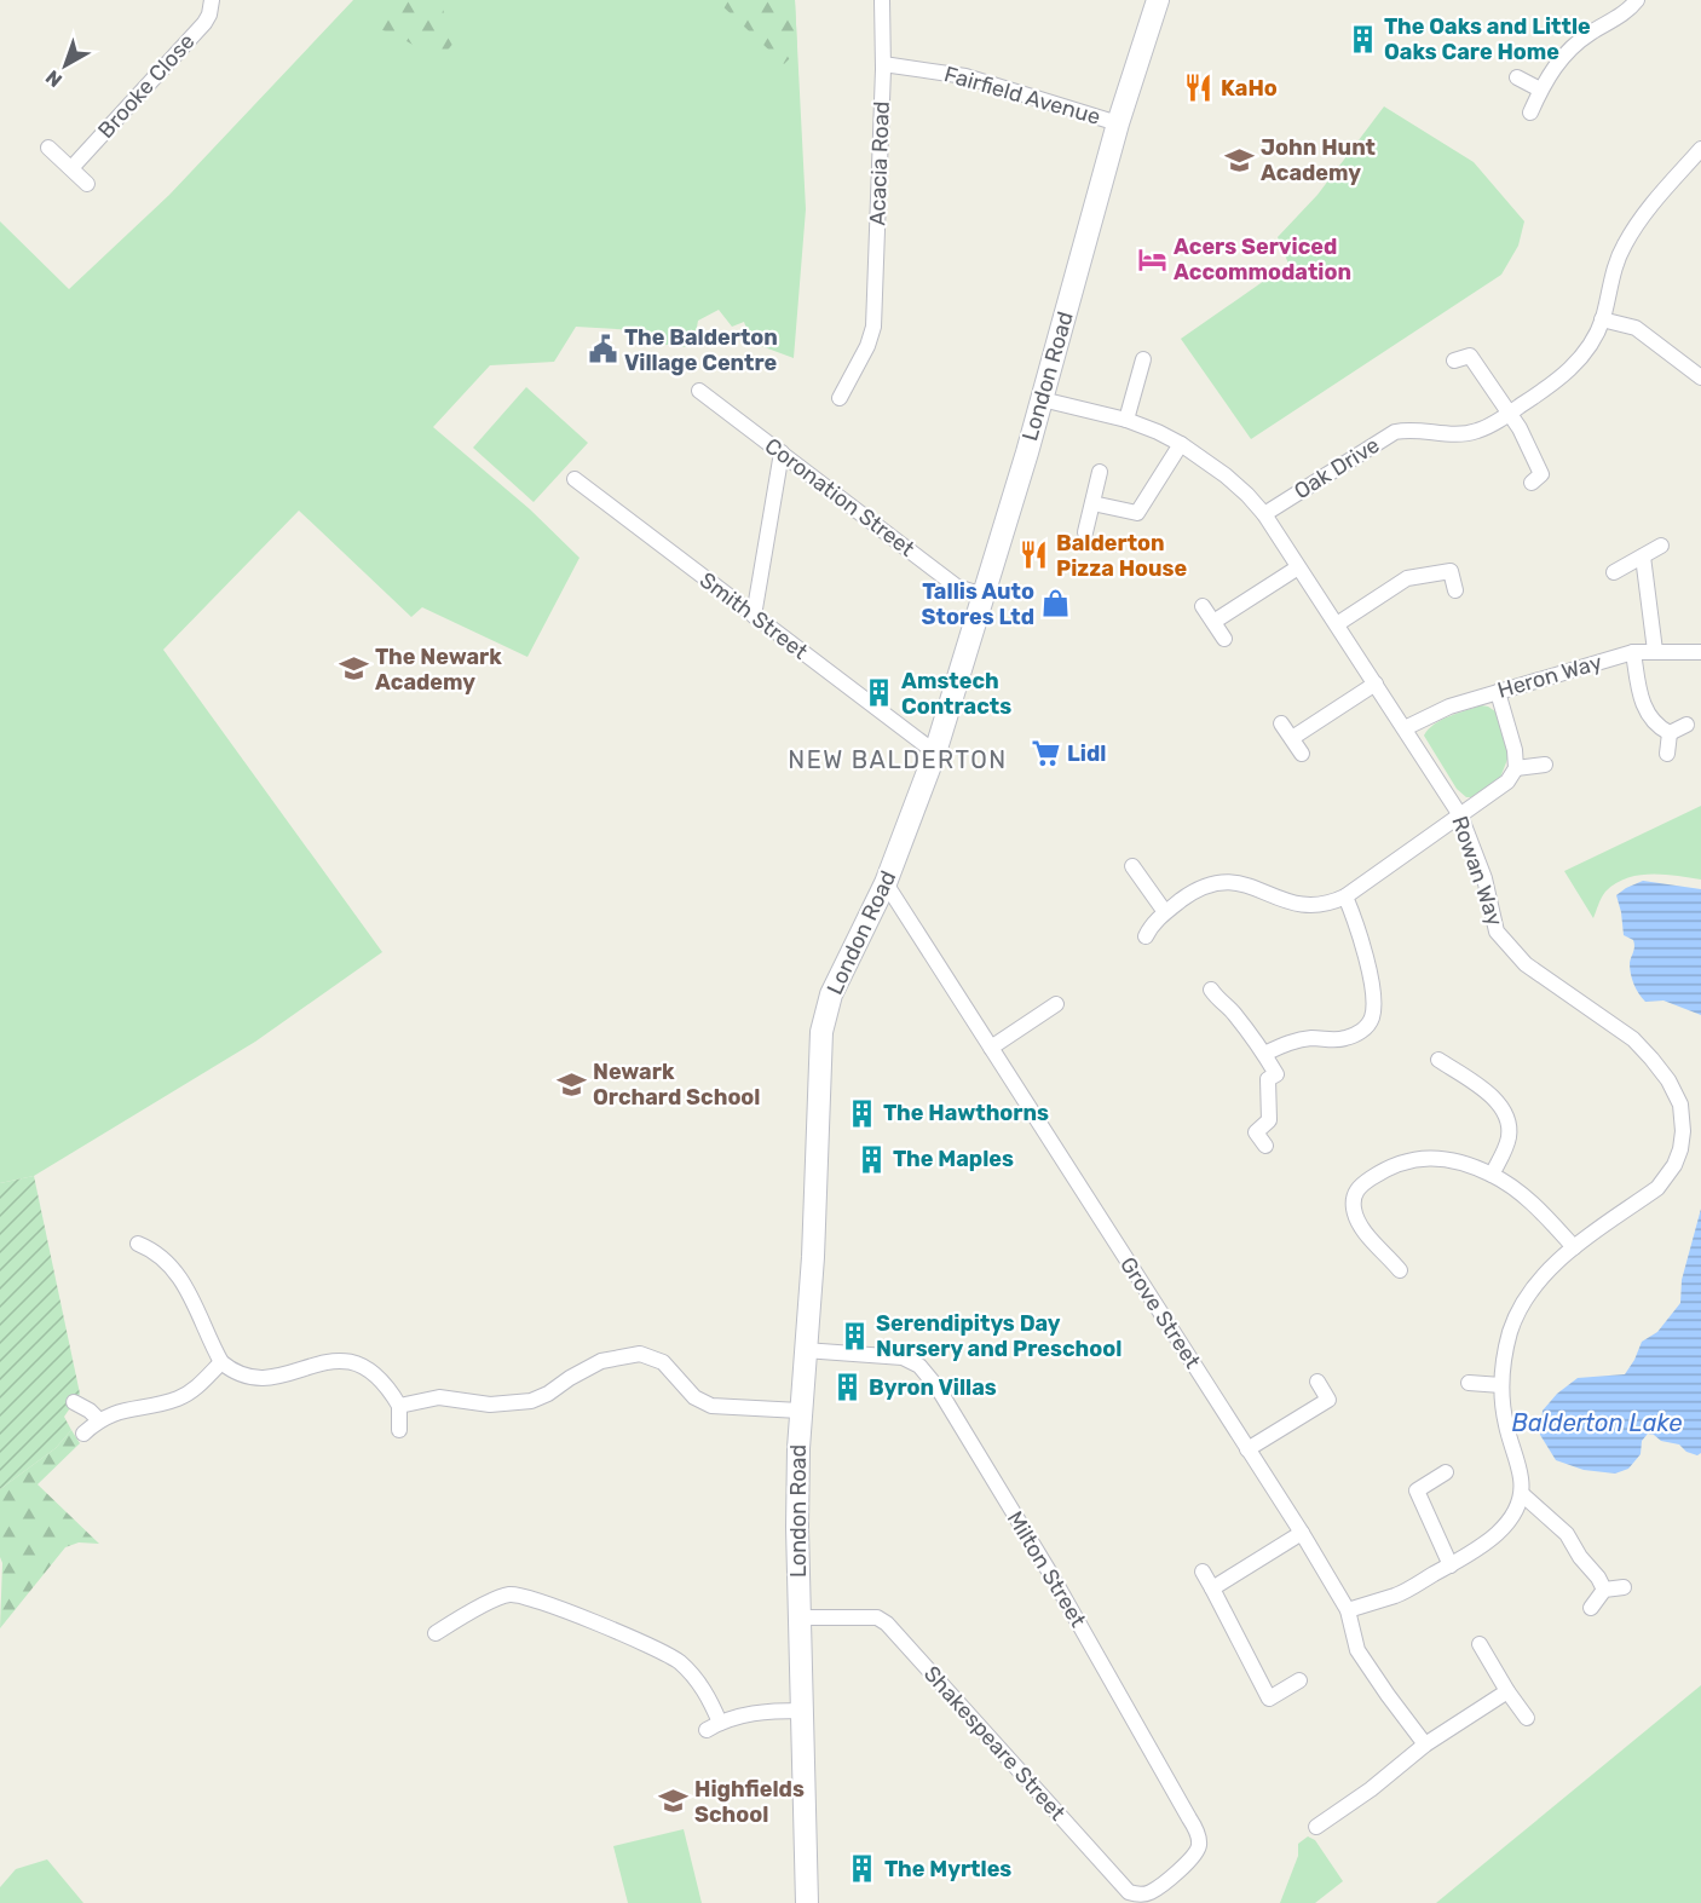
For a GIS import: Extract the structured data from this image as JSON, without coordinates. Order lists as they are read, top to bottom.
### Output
{
  "streets": {
    "main road": ["London Road"],
    "street": [
      "Brooke Close",
      "Fairfield Avenue",
      "Acacia Road",
      "Oak Drive",
      "Coronation Street",
      "Smith Street",
      "Heron Way",
      "Rowan Way",
      "Grove Street",
      "Milton Street",
      "Shakespeare Street"
    ]
  },
  "crossings": [
    ["Fairfield Avenue", "Acacia Road"],
    ["Fairfield Avenue", "London Road"],
    ["London Road", "Coronation Street"],
    ["London Road", "Smith Street"],
    ["London Road", "Rowan Way"],
    ["London Road", "Grove Street"],
    ["London Road", "Milton Street"],
    ["London Road", "Shakespeare Street"],
    ["Oak Drive", "Rowan Way"],
    ["Heron Way", "Rowan Way"],
    ["Milton Street", "Shakespeare Street"]
  ],
  "districts": ["NEW BALDERTON"],
  "water": ["Balderton Lake"],
  "places": {
    "building": [
      "The Oaks and Little Oaks Care Home",
      "Amstech Contracts",
      "The Hawthorns",
      "The Maples",
      "Serendipitys Day Nursery and Preschool",
      "Byron Villas",
      "The Myrtles"
    ],
    "restaurant": ["KaHo", "Balderton Pizza House"],
    "school or university": [
      "John Hunt Academy",
      "The Newark Academy",
      "Newark Orchard School",
      "Highfields School"
    ],
    "hotel": ["Acers Serviced Accommodation"],
    "public building": ["The Balderton Village Centre"],
    "shop": ["Tallis Auto Stores Ltd"],
    "supermarket": ["Lidl"]
  },
  "north": "bottom left"
}
